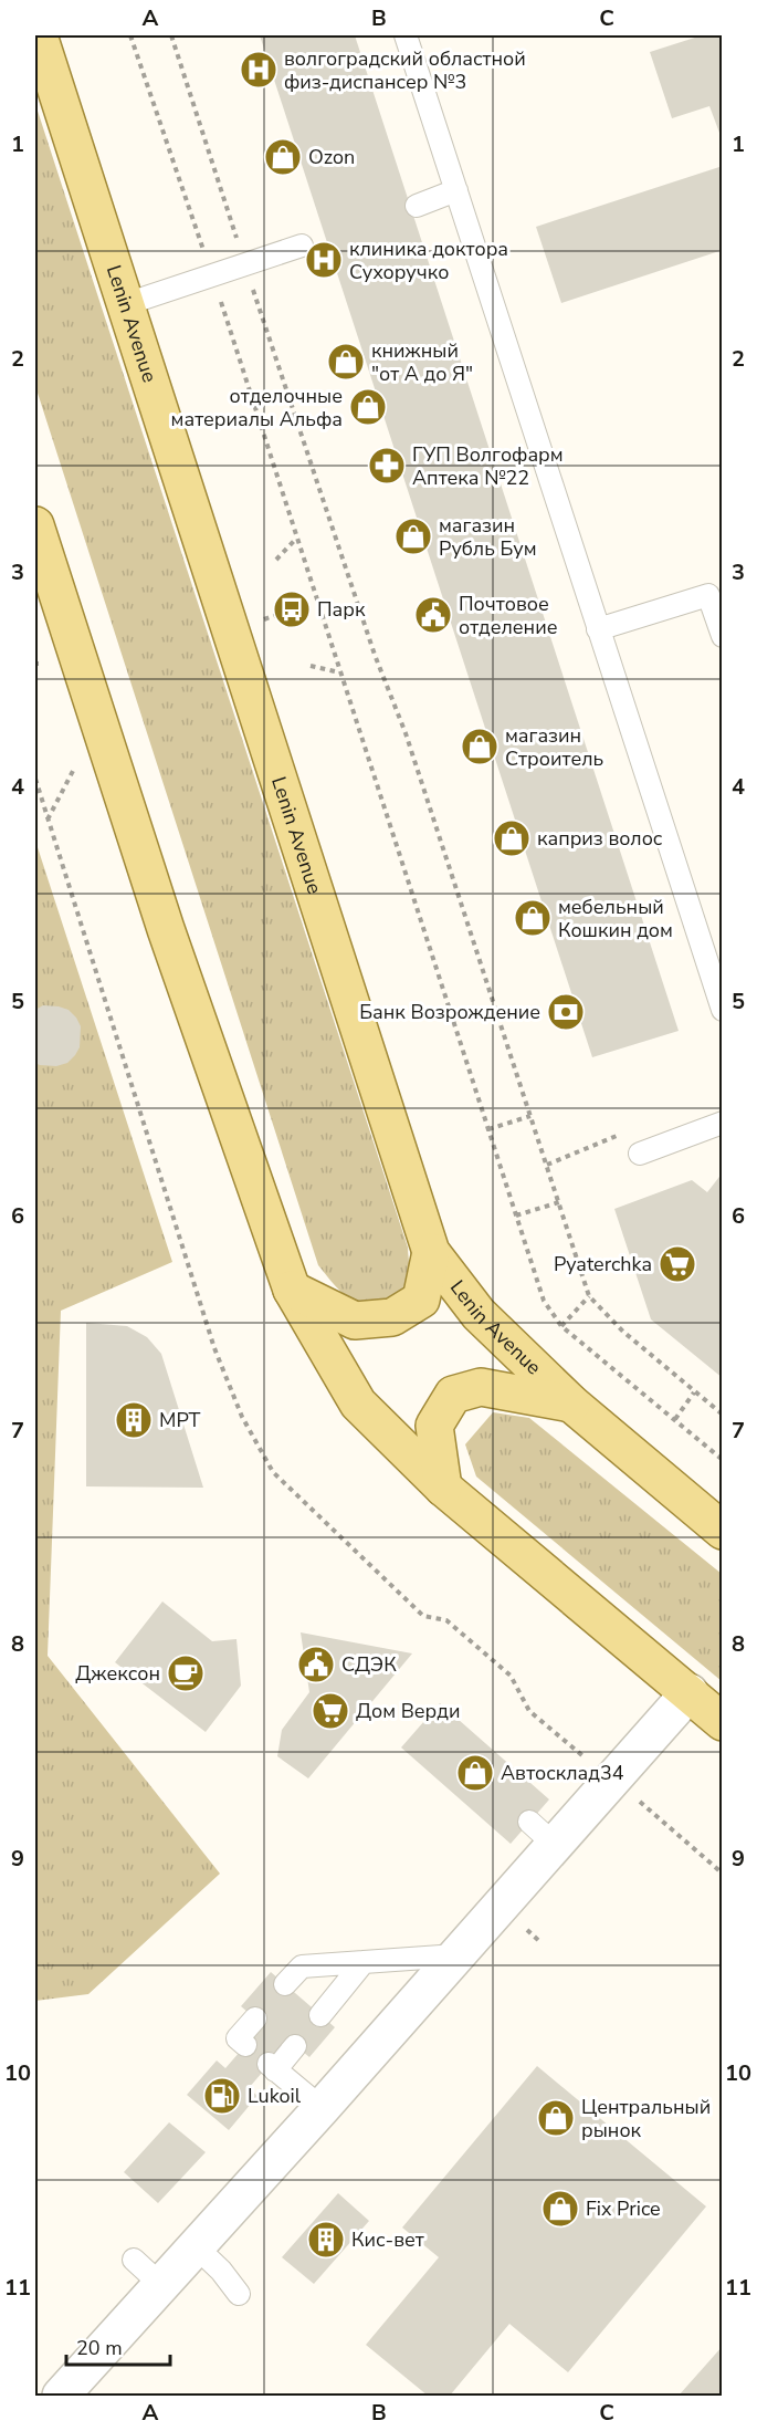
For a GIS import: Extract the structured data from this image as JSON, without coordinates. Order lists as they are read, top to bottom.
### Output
{
  "streets": {
    "main road": ["Lenin Avenue"]
  },
  "places": {
    "hospital": ["волгоградский областной физ-диспансер №3", "клиника доктора Сухоручко"],
    "shop": [
      "Ozon",
      "книжный \"от А до Я\"",
      "отделочные материалы Альфа",
      "магазин Рубль Бум",
      "магазин Строитель",
      "каприз волос",
      "мебельный Кошкин дом",
      "Автосклад34",
      "Центральный рынок",
      "Fix Price"
    ],
    "pharmacy": ["ГУП Волгофарм Аптека №22"],
    "bus stop": ["Парк"],
    "public building": ["Почтовое отделение", "СДЭК"],
    "bank": ["Банк Возрождение"],
    "supermarket": ["Pyaterchka", "Дом Верди"],
    "building": ["МРТ", "Кис-вет"],
    "cafe": ["Джексон"],
    "fuel station": ["Lukoil"]
  },
  "scale_bar": "20 m",
  "grid": {
    "columns": ["A", "B", "C"],
    "rows": [
      "1",
      "2",
      "3",
      "4",
      "5",
      "6",
      "7",
      "8",
      "9",
      "10",
      "11"
    ]
  }
}
